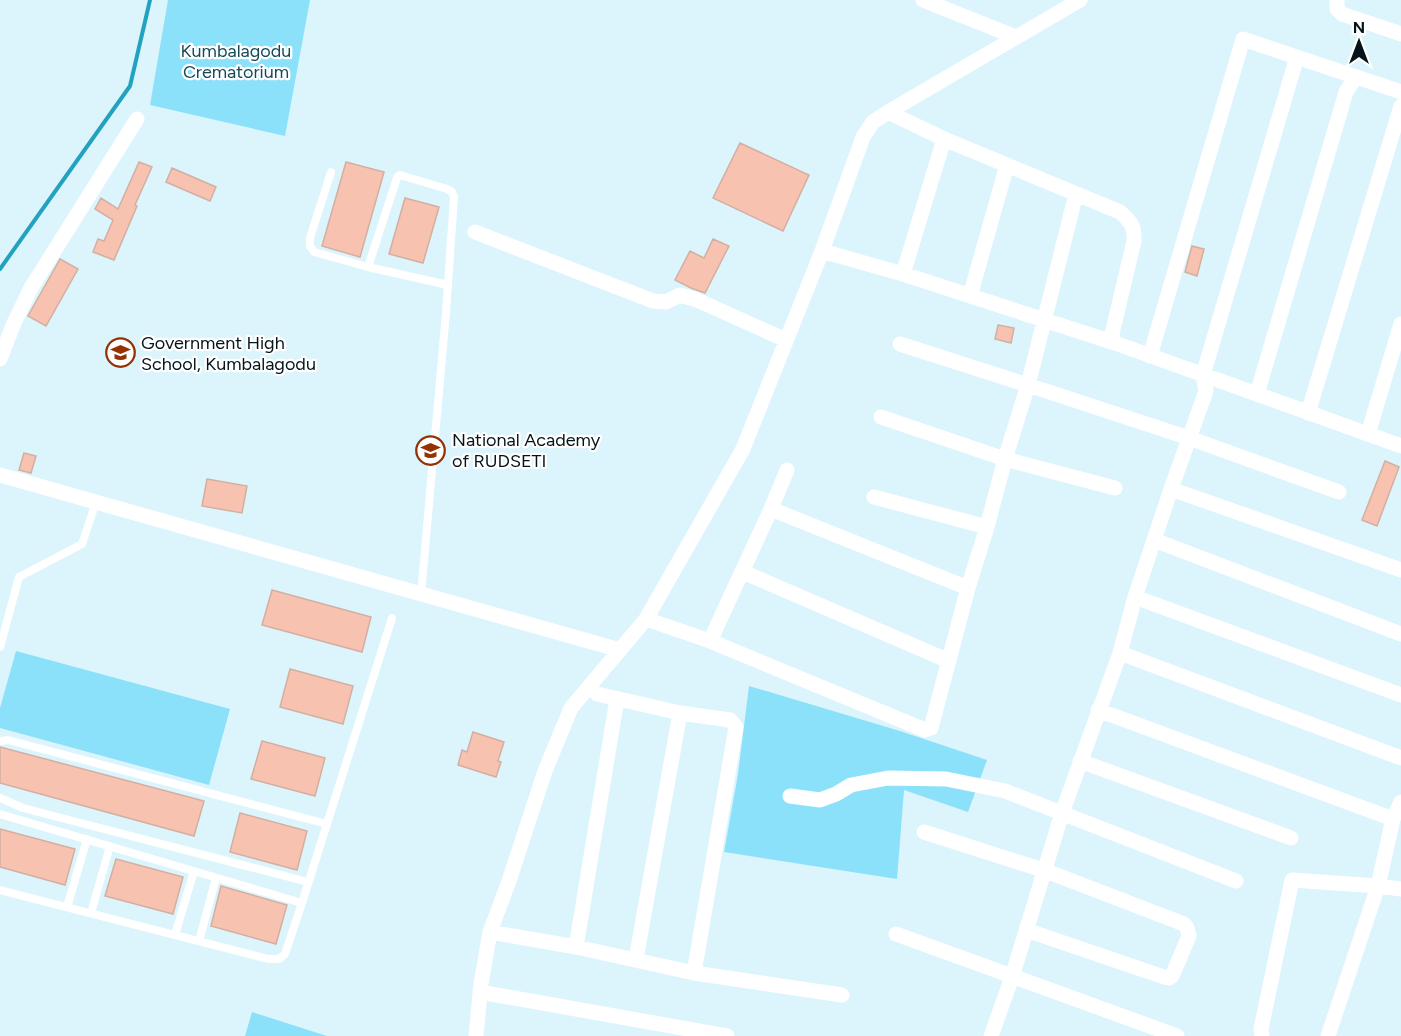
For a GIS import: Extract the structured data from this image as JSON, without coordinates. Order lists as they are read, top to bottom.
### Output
{
  "parks": ["Kumbalagodu Crematorium"],
  "places": {
    "school or university": ["Government High School, Kumbalagodu", "National Academy of RUDSETI"]
  },
  "north": "top"
}
